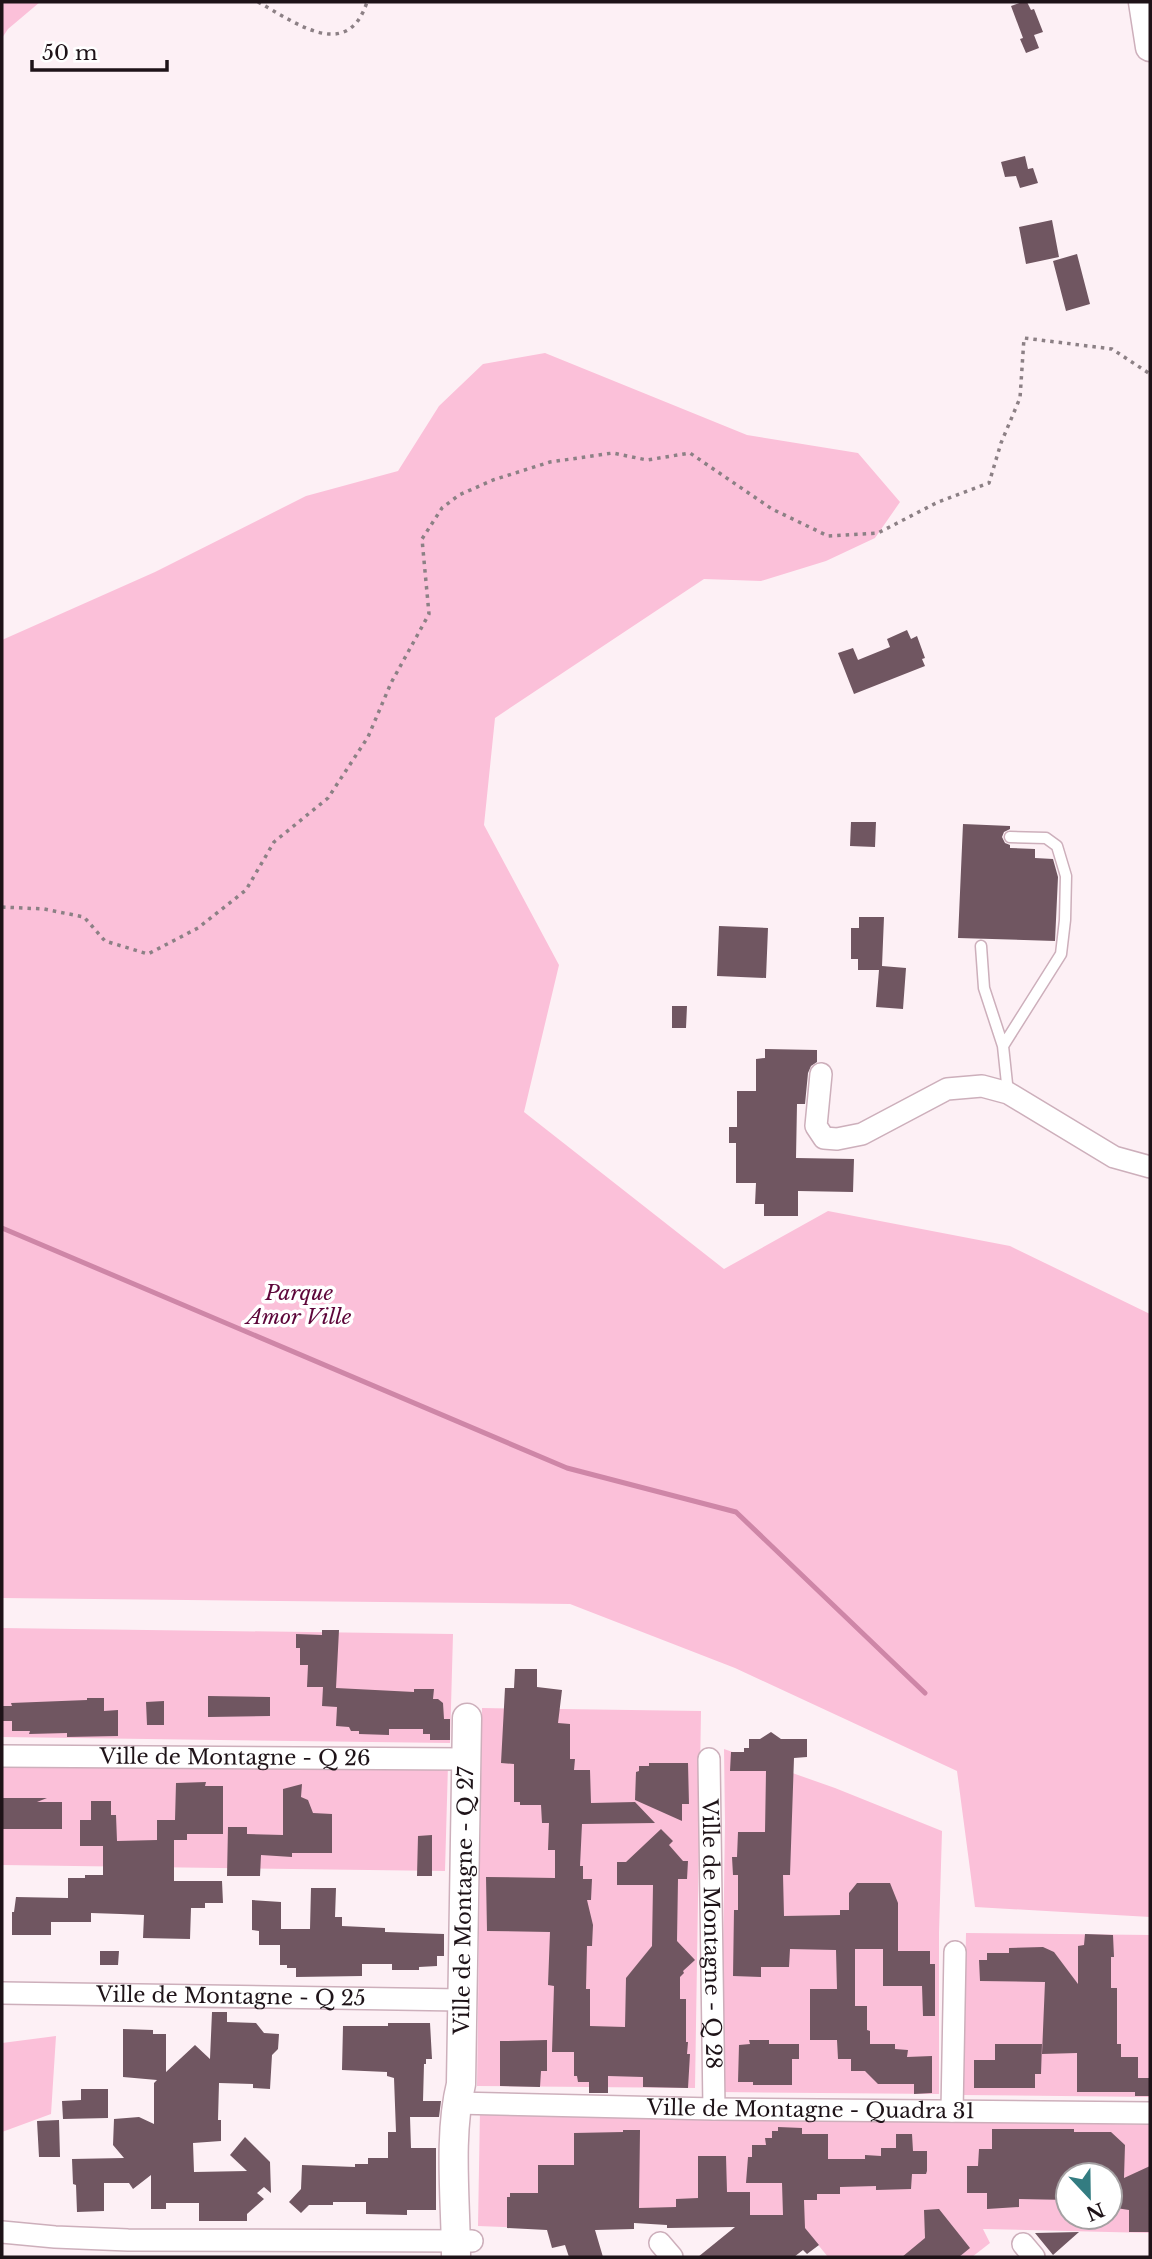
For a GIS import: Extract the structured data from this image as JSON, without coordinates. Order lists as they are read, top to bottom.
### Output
{
  "streets": {
    "street": [
      "Ville de Montagne - Q 26",
      "Ville de Montagne - Q 27",
      "Ville de Montagne - Q 28",
      "Ville de Montagne - Q 25",
      "Ville de Montagne - Quadra 31"
    ]
  },
  "crossings": [
    ["Ville de Montagne - Q 26", "Ville de Montagne - Q 27"],
    ["Ville de Montagne - Q 27", "Ville de Montagne - Q 25"],
    ["Ville de Montagne - Q 27", "Ville de Montagne - Quadra 31"],
    ["Ville de Montagne - Q 28", "Ville de Montagne - Quadra 31"]
  ],
  "parks": ["Parque Amor Ville"],
  "scale_bar": "50 m",
  "north": "bottom"
}
